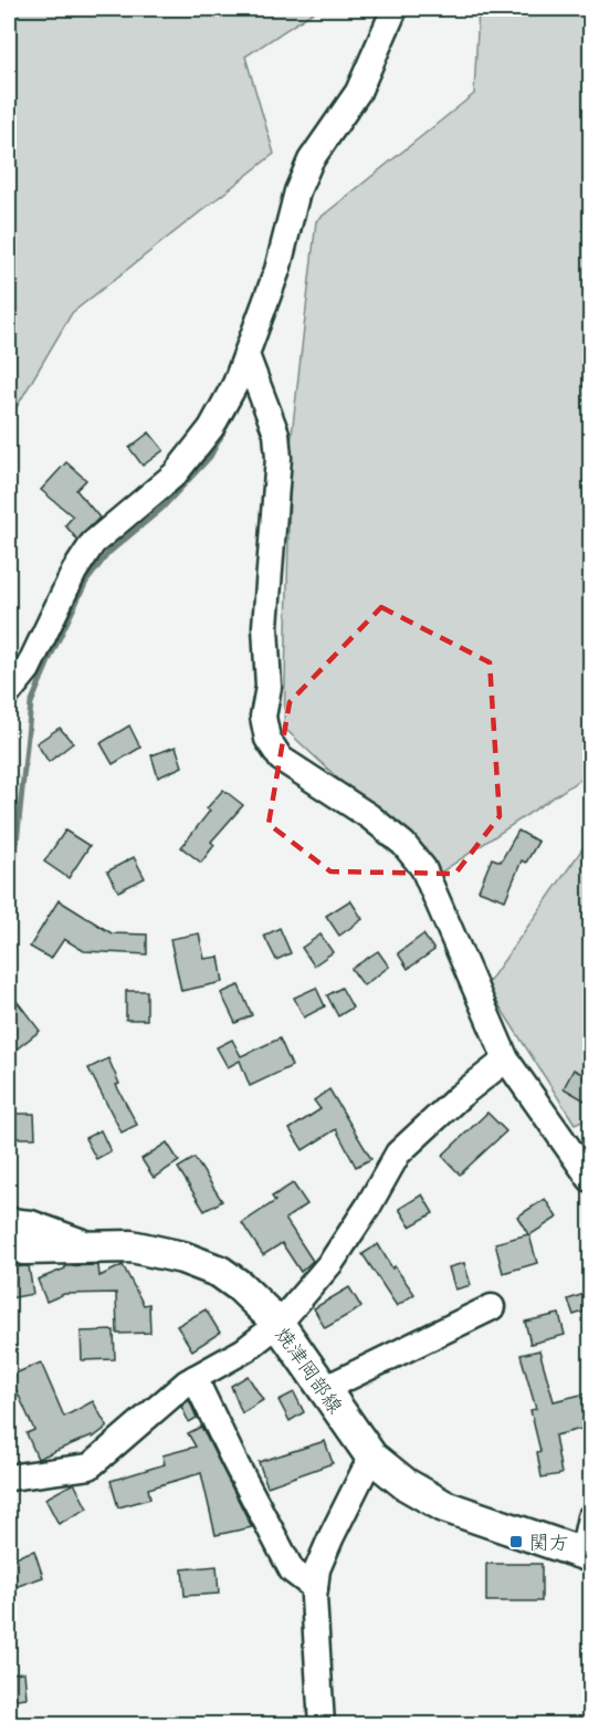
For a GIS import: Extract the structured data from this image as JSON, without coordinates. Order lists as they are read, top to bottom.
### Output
{
  "streets": {
    "main road": ["焼津岡部線"]
  },
  "places": {
    "transit": ["関方"]
  }
}
